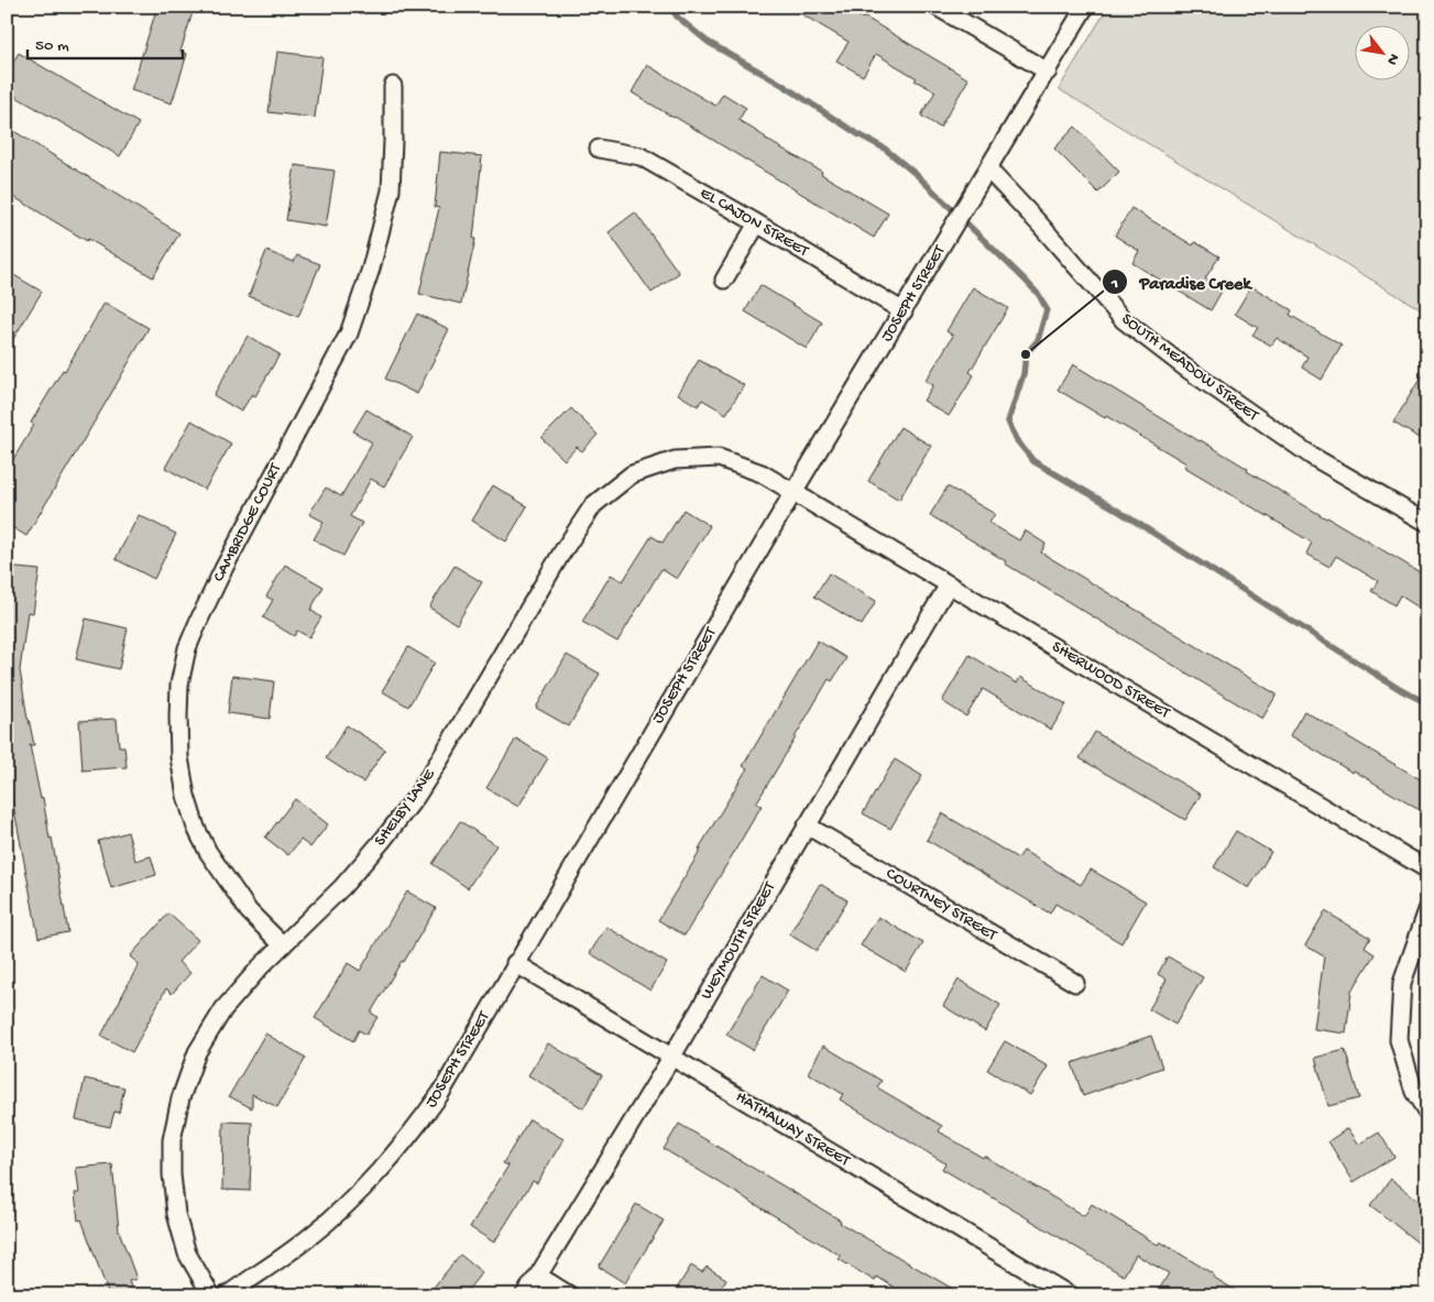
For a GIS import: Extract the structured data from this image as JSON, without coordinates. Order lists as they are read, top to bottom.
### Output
{
  "streets": {
    "street": [
      "EL CAJON STREET",
      "JOSEPH STREET",
      "SOUTH MEADOW STREET",
      "CAMBRIDGE COURT",
      "SHERWOOD STREET",
      "SHELBY LANE",
      "COURTNEY STREET",
      "WEYMOUTH STREET",
      "HATHAWAY STREET"
    ]
  },
  "crossings": [
    ["EL CAJON STREET", "JOSEPH STREET"],
    ["JOSEPH STREET", "SOUTH MEADOW STREET"],
    ["JOSEPH STREET", "SHERWOOD STREET"],
    ["JOSEPH STREET", "SHELBY LANE"],
    ["JOSEPH STREET", "HATHAWAY STREET"],
    ["CAMBRIDGE COURT", "SHELBY LANE"],
    ["SHERWOOD STREET", "SHELBY LANE"],
    ["SHERWOOD STREET", "WEYMOUTH STREET"],
    ["COURTNEY STREET", "WEYMOUTH STREET"],
    ["WEYMOUTH STREET", "HATHAWAY STREET"]
  ],
  "places": ["Paradise Creek"],
  "scale_bar": "50 m",
  "north": "bottom right"
}
